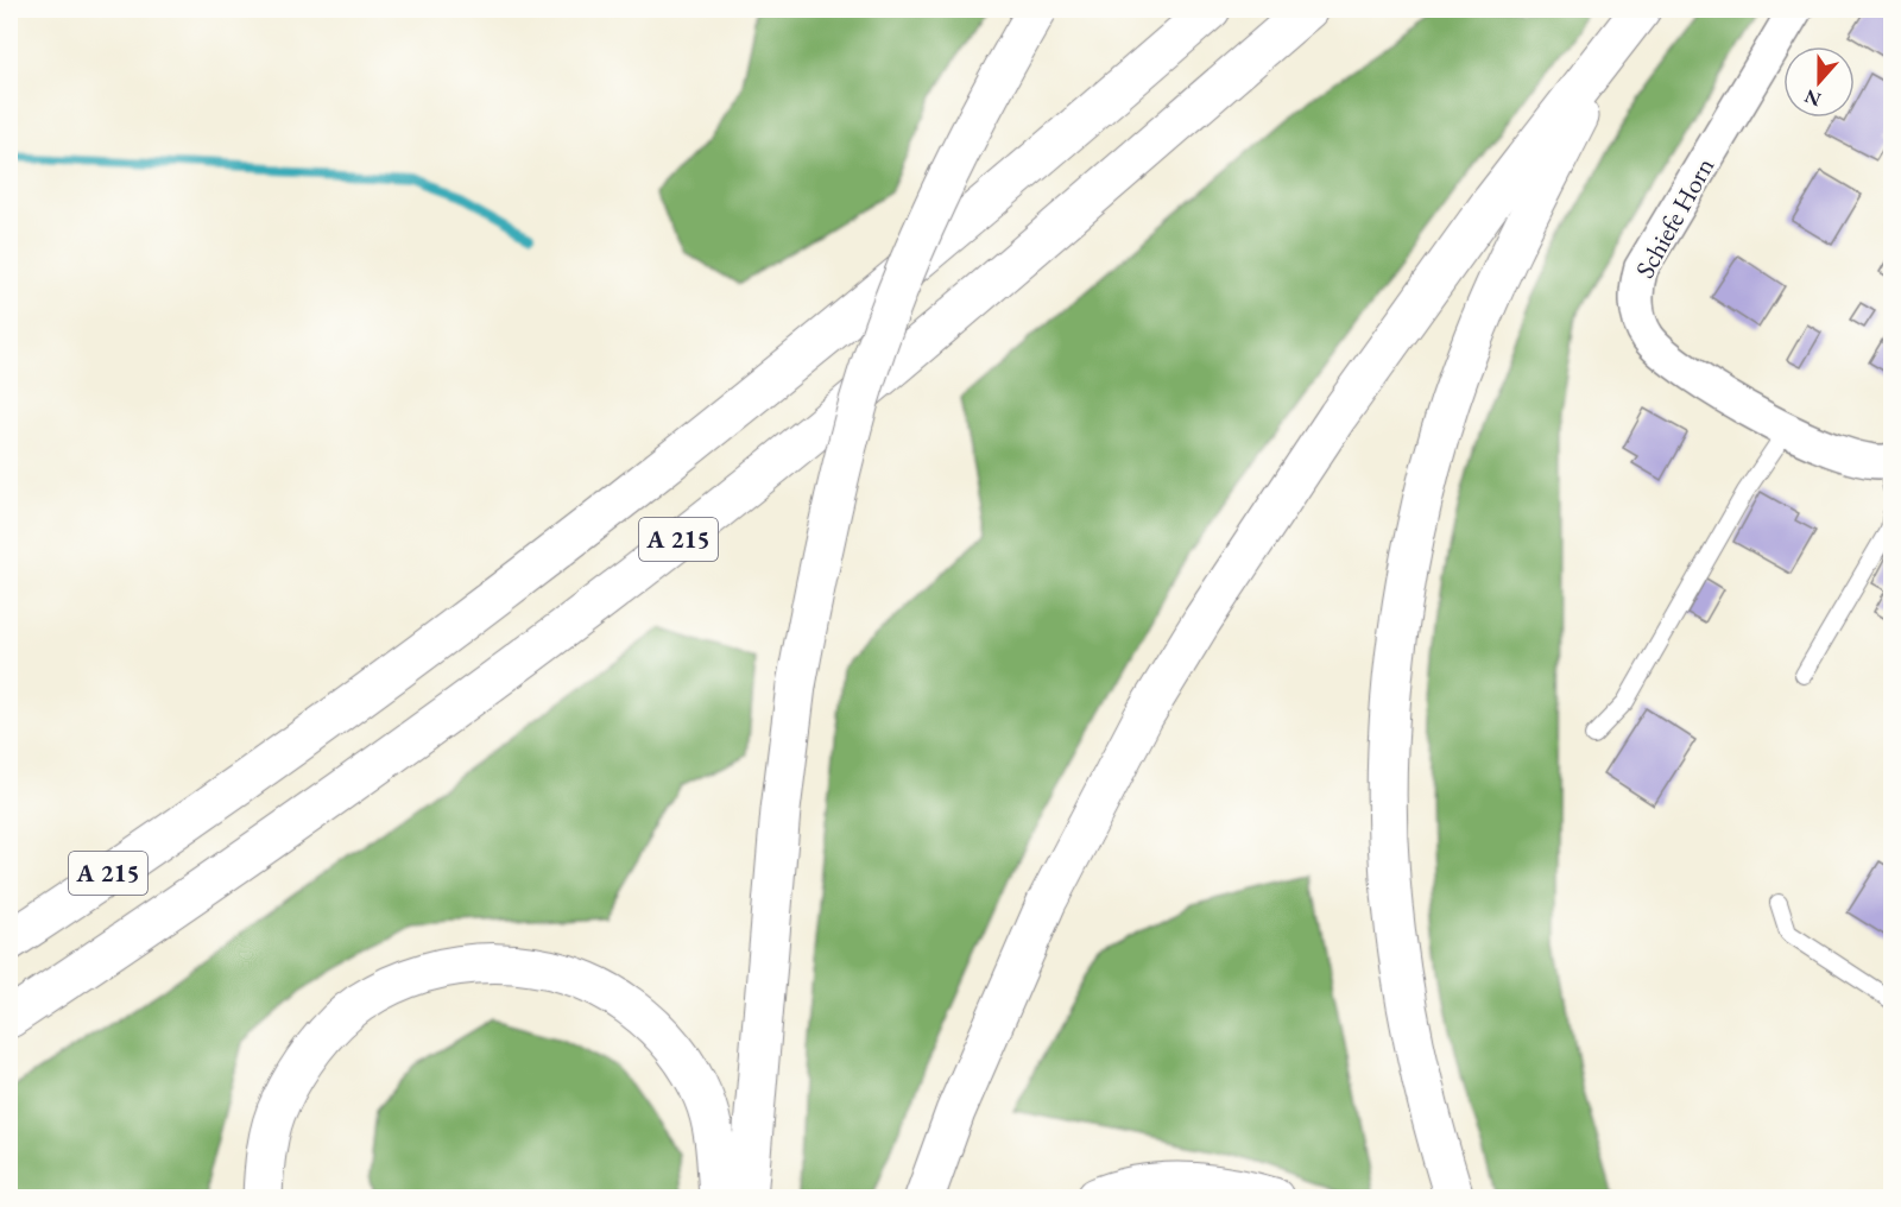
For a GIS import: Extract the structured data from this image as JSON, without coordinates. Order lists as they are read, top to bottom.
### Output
{
  "streets": {
    "highway": ["A 215"],
    "street": ["Schiefe Horn"]
  },
  "north": "bottom"
}
